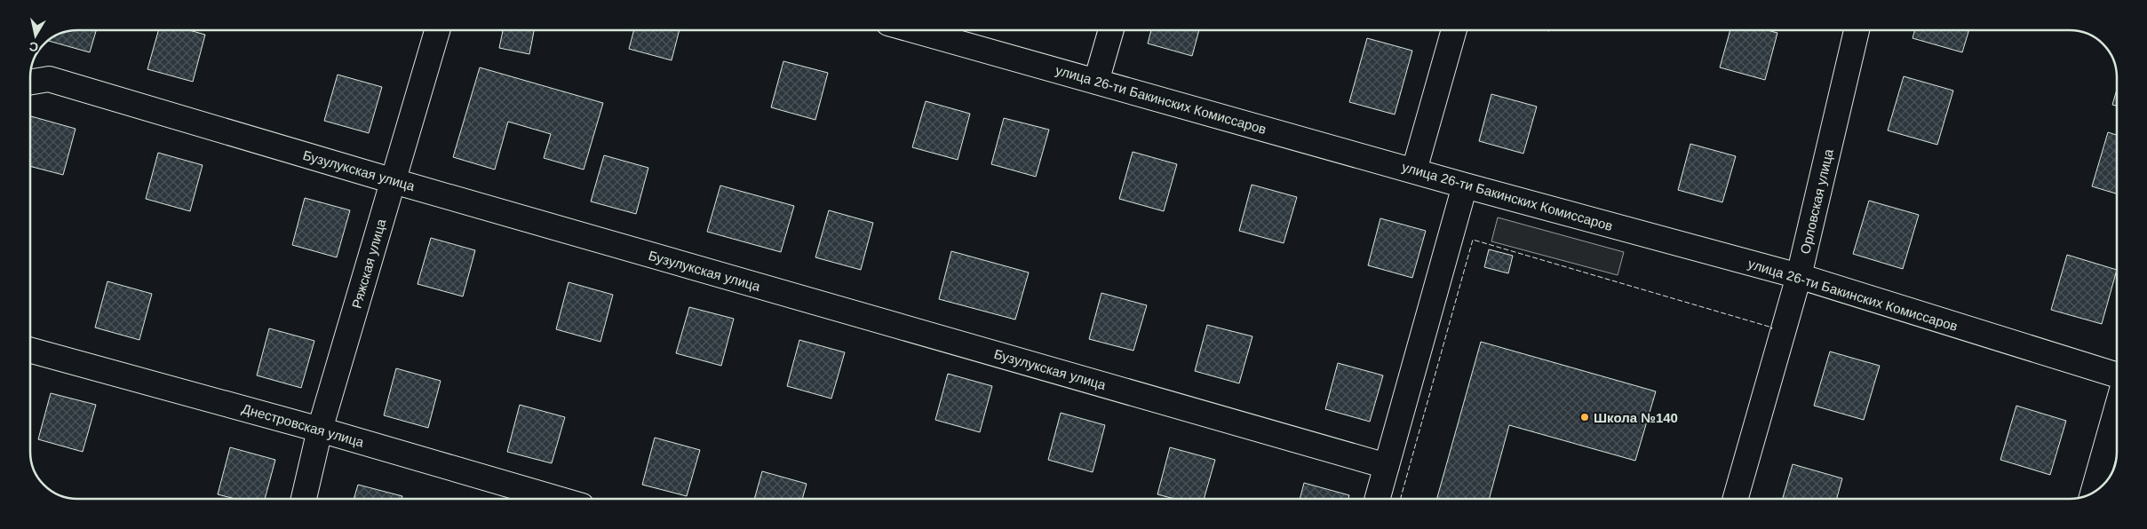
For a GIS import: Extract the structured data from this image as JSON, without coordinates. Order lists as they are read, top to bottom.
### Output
{
  "streets": {
    "street": [
      "улица 26-ти Бакинских Комиссаров",
      "Бузулукская улица",
      "Орловская улица",
      "Ряжская улица",
      "Днестровская улица"
    ]
  },
  "crossings": [
    ["улица 26-ти Бакинских Комиссаров", "Орловская улица"],
    ["Бузулукская улица", "Ряжская улица"],
    ["Ряжская улица", "Днестровская улица"]
  ],
  "places": ["Школа №140"],
  "north": "bottom"
}
